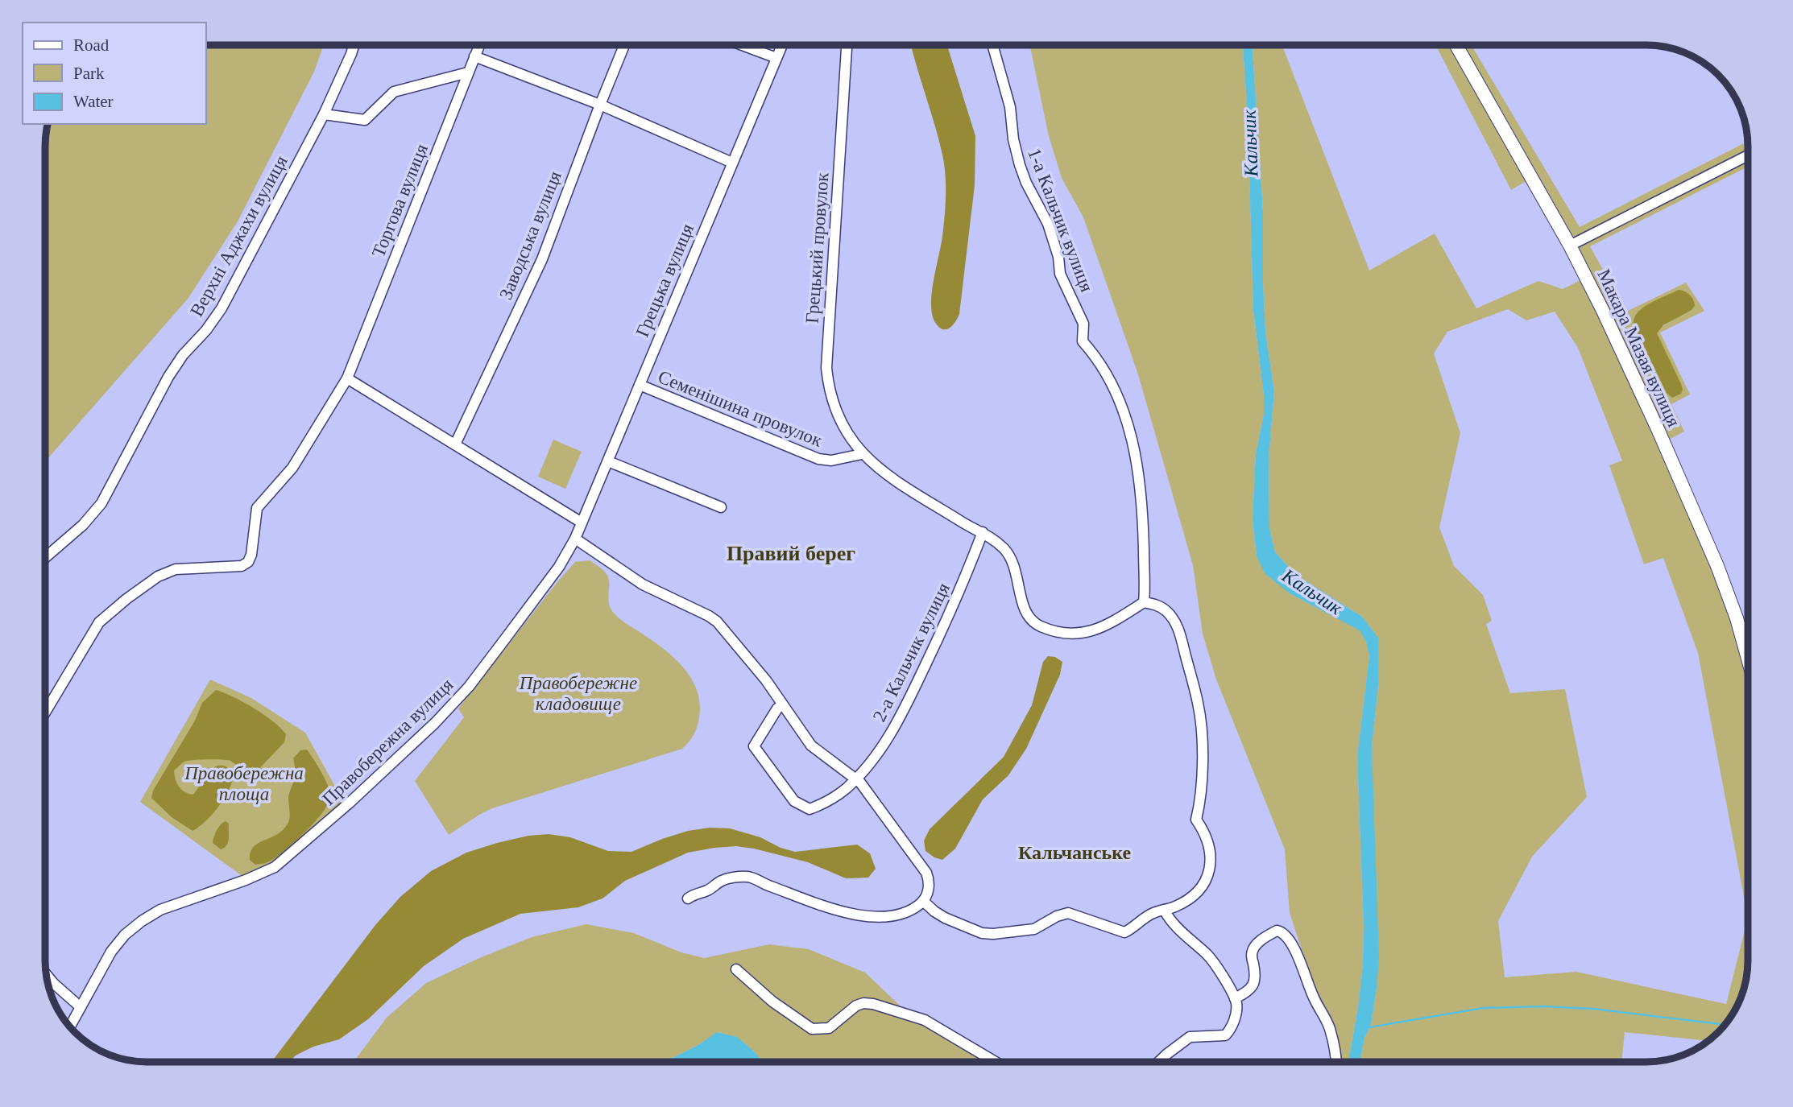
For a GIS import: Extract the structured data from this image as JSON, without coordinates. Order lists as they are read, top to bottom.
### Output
{
  "streets": {
    "main road": ["Макара Мазая вулиця"],
    "street": [
      "Торгова вулиця",
      "1-а Кальчик вулиця",
      "Заводська вулиця",
      "Верхні Аджахи вулиця",
      "Грецький провулок",
      "Грецька вулиця",
      "Семенішина провулок",
      "2-а Кальчик вулиця",
      "Правобережна вулиця"
    ]
  },
  "crossings": [
    ["Грецький провулок", "Семенішина провулок"],
    ["Грецька вулиця", "Семенішина провулок"],
    ["Грецька вулиця", "Правобережна вулиця"]
  ],
  "districts": ["Правий берег", "Кальчанське"],
  "water": ["Кальчик"],
  "parks": ["Правобережне кладовище", "Правобережна площа"],
  "legend": ["Road", "Park", "Water"]
}
